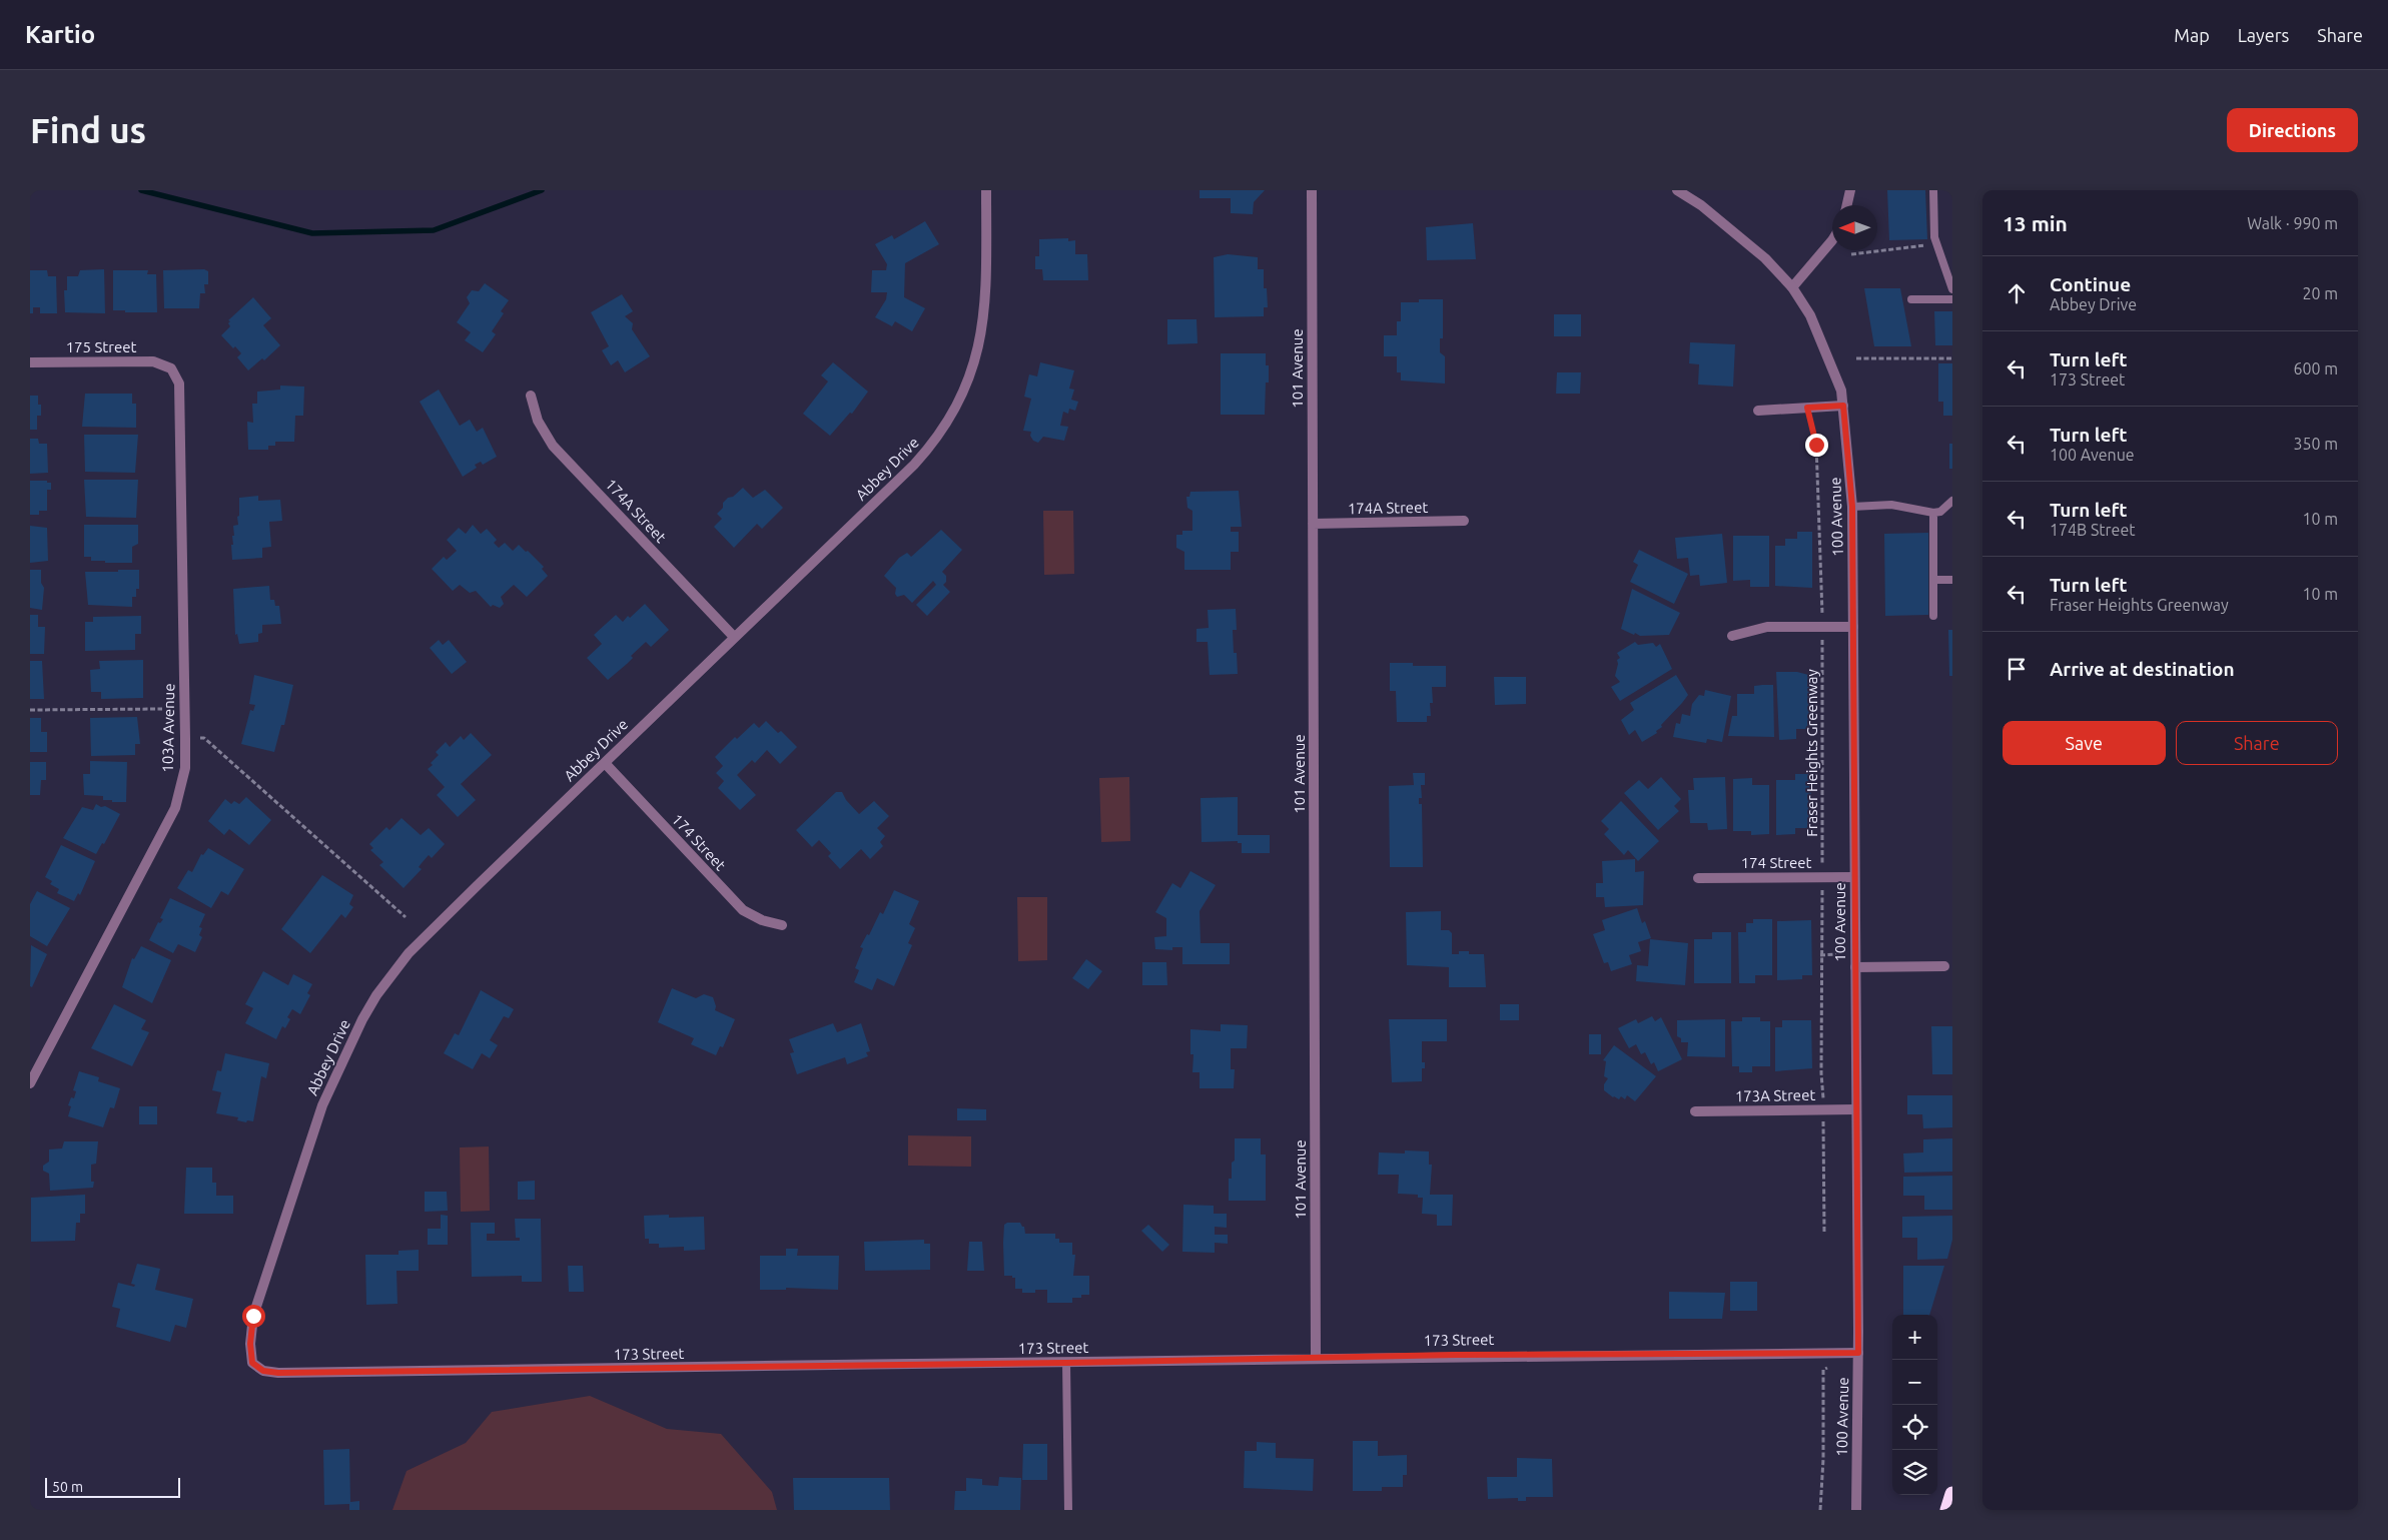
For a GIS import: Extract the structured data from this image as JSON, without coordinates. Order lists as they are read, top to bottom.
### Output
{
  "streets": {
    "street": [
      "175 Street",
      "101 Avenue",
      "Abbey Drive",
      "174A Street",
      "100 Avenue",
      "103A Avenue",
      "174 Street",
      "173A Street",
      "173 Street"
    ],
    "path": ["Fraser Heights Greenway"]
  },
  "crossings": [
    ["175 Street", "103A Avenue"],
    ["101 Avenue", "174A Street"],
    ["101 Avenue", "173 Street"],
    ["Abbey Drive", "174A Street"],
    ["Abbey Drive", "174 Street"],
    ["Abbey Drive", "173 Street"],
    ["100 Avenue", "174 Street"],
    ["100 Avenue", "173A Street"],
    ["100 Avenue", "173 Street"]
  ],
  "scale_bar": "50 m",
  "north": "left",
  "page": {
    "header": "Kartio",
    "nav": ["Map", "Layers", "Share"],
    "buttons": [
      "Directions",
      ["Save", "Share"]
    ],
    "title": "Find us",
    "heading": ["13 min", "Walk · 990 m"],
    "list": [
      ["Continue", "Abbey Drive", "20 m"],
      ["Turn left", "173 Street", "600 m"],
      ["Turn left", "100 Avenue", "350 m"],
      ["Turn left", "174B Street", "10 m"],
      ["Turn left", "Fraser Heights Greenway", "10 m"],
      "Arrive at destination"
    ],
    "map_buttons": ["+", "−"],
    "scale": "50 m"
  }
}
